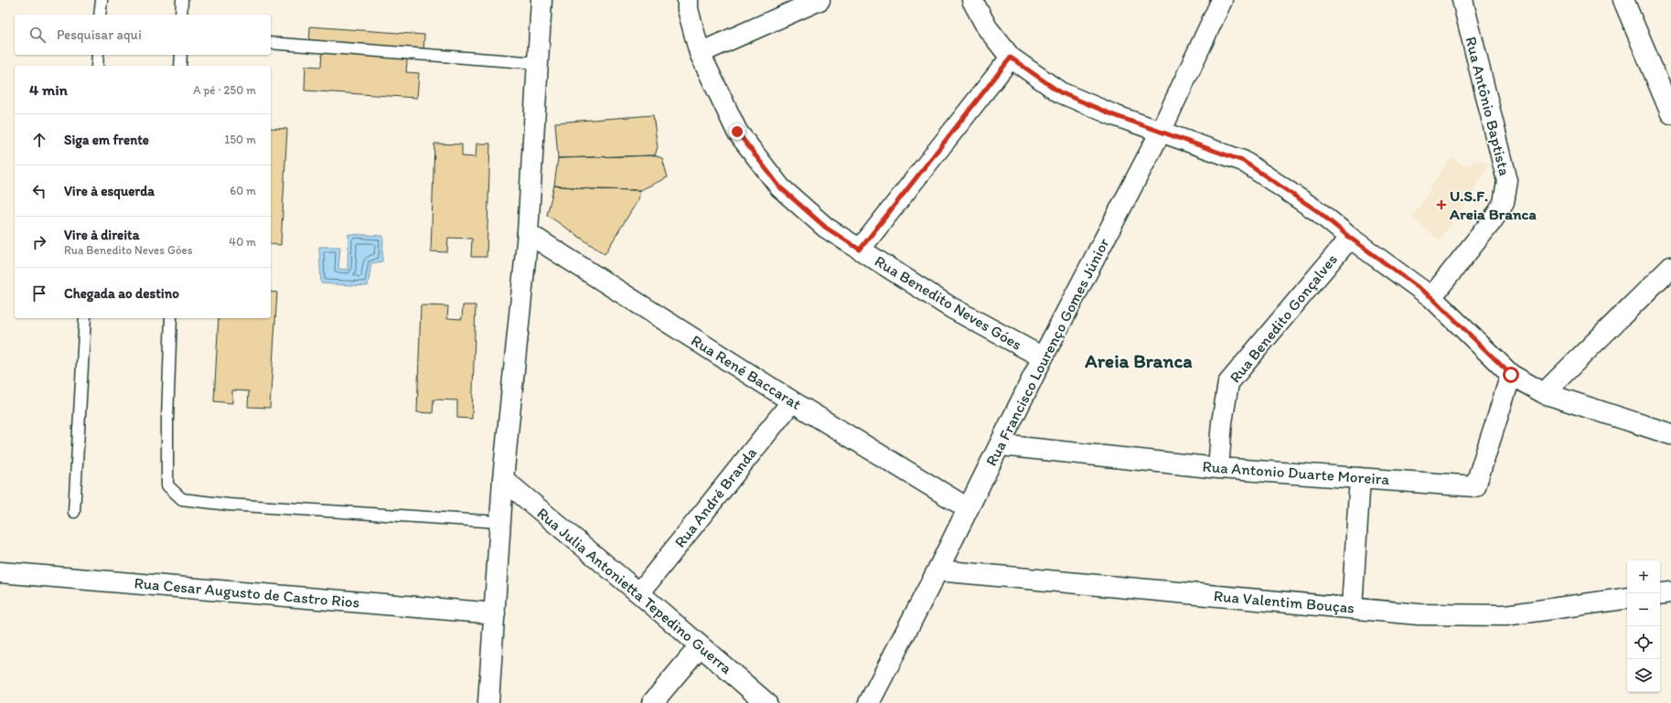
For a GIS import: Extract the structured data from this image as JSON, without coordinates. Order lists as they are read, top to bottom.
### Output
{
  "streets": {
    "street": [
      "Rua Antônio Baptista",
      "Rua Benedito Neves Góes",
      "Rua Benedito Gonçalves",
      "Rua Francisco Lourenço Gomes Júnior",
      "Rua René Baccarat",
      "Rua Antonio Duarte Moreira",
      "Rua André Branda",
      "Rua Julia Antonietta Tepedino Guerra",
      "Rua Cesar Augusto de Castro Rios",
      "Rua Valentim Bouças"
    ]
  },
  "crossings": [
    ["Rua Benedito Neves Góes", "Rua Francisco Lourenço Gomes Júnior"],
    ["Rua Benedito Gonçalves", "Rua Antonio Duarte Moreira"],
    ["Rua Francisco Lourenço Gomes Júnior", "Rua René Baccarat"],
    ["Rua Francisco Lourenço Gomes Júnior", "Rua Antonio Duarte Moreira"],
    ["Rua Francisco Lourenço Gomes Júnior", "Rua Valentim Bouças"],
    ["Rua René Baccarat", "Rua André Branda"],
    ["Rua André Branda", "Rua Julia Antonietta Tepedino Guerra"]
  ],
  "districts": ["Areia Branca"],
  "places": {
    "health": ["U.S.F. Areia Branca"]
  },
  "page": {
    "search": "Pesquisar aqui",
    "heading": ["4 min", "A pé · 250 m"],
    "list": [
      ["Siga em frente", "150 m"],
      ["Vire à esquerda", "60 m"],
      ["Vire à direita", "Rua Benedito Neves Góes", "40 m"],
      "Chegada ao destino"
    ],
    "map_buttons": ["+", "−"]
  }
}
